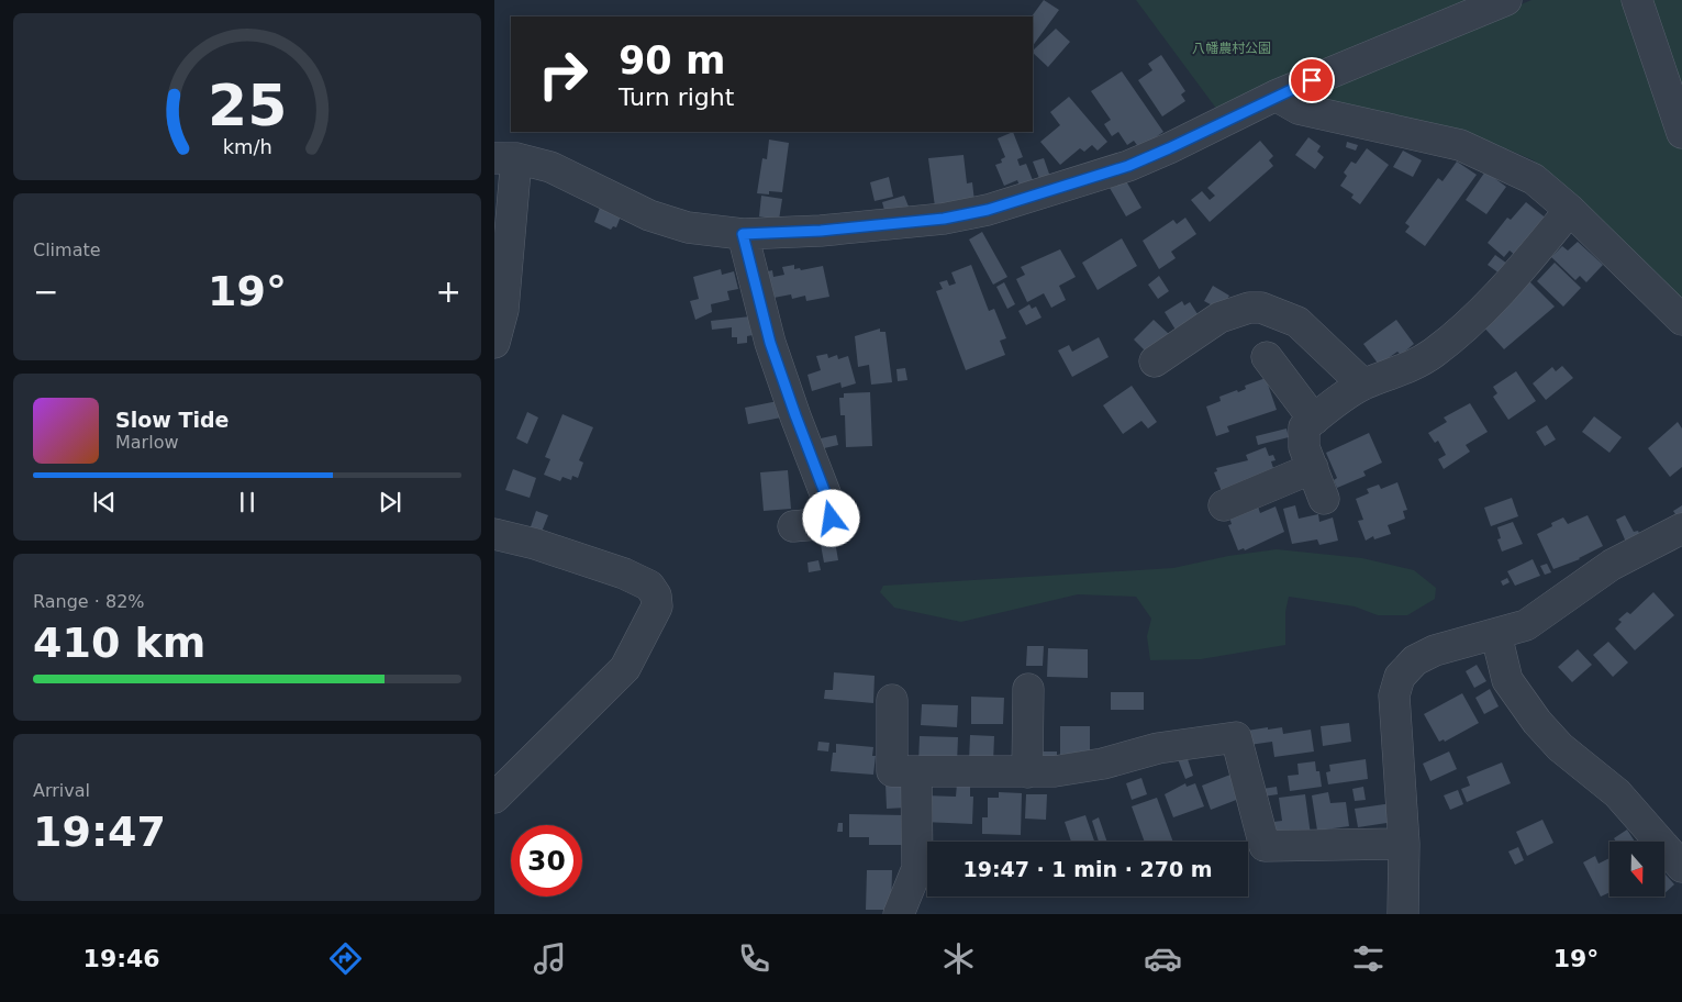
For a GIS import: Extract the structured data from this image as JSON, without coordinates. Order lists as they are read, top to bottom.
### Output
{
  "parks": ["八幡農村公園"],
  "north": "bottom",
  "page": {
    "turn": ["90 m", "Turn right"],
    "tile": [
      "Climate",
      ["Range · 82%", "410 km"],
      ["Arrival", "19:47"]
    ],
    "heat": ["−", "19°", "+"],
    "song": ["Slow Tide", "Marlow"],
    "limit": "30",
    "trip": "19:47 · 1 min · 270 m",
    "tabs": ["19:46", "19°"],
    "gauge": ["25", "km/h"]
  }
}
